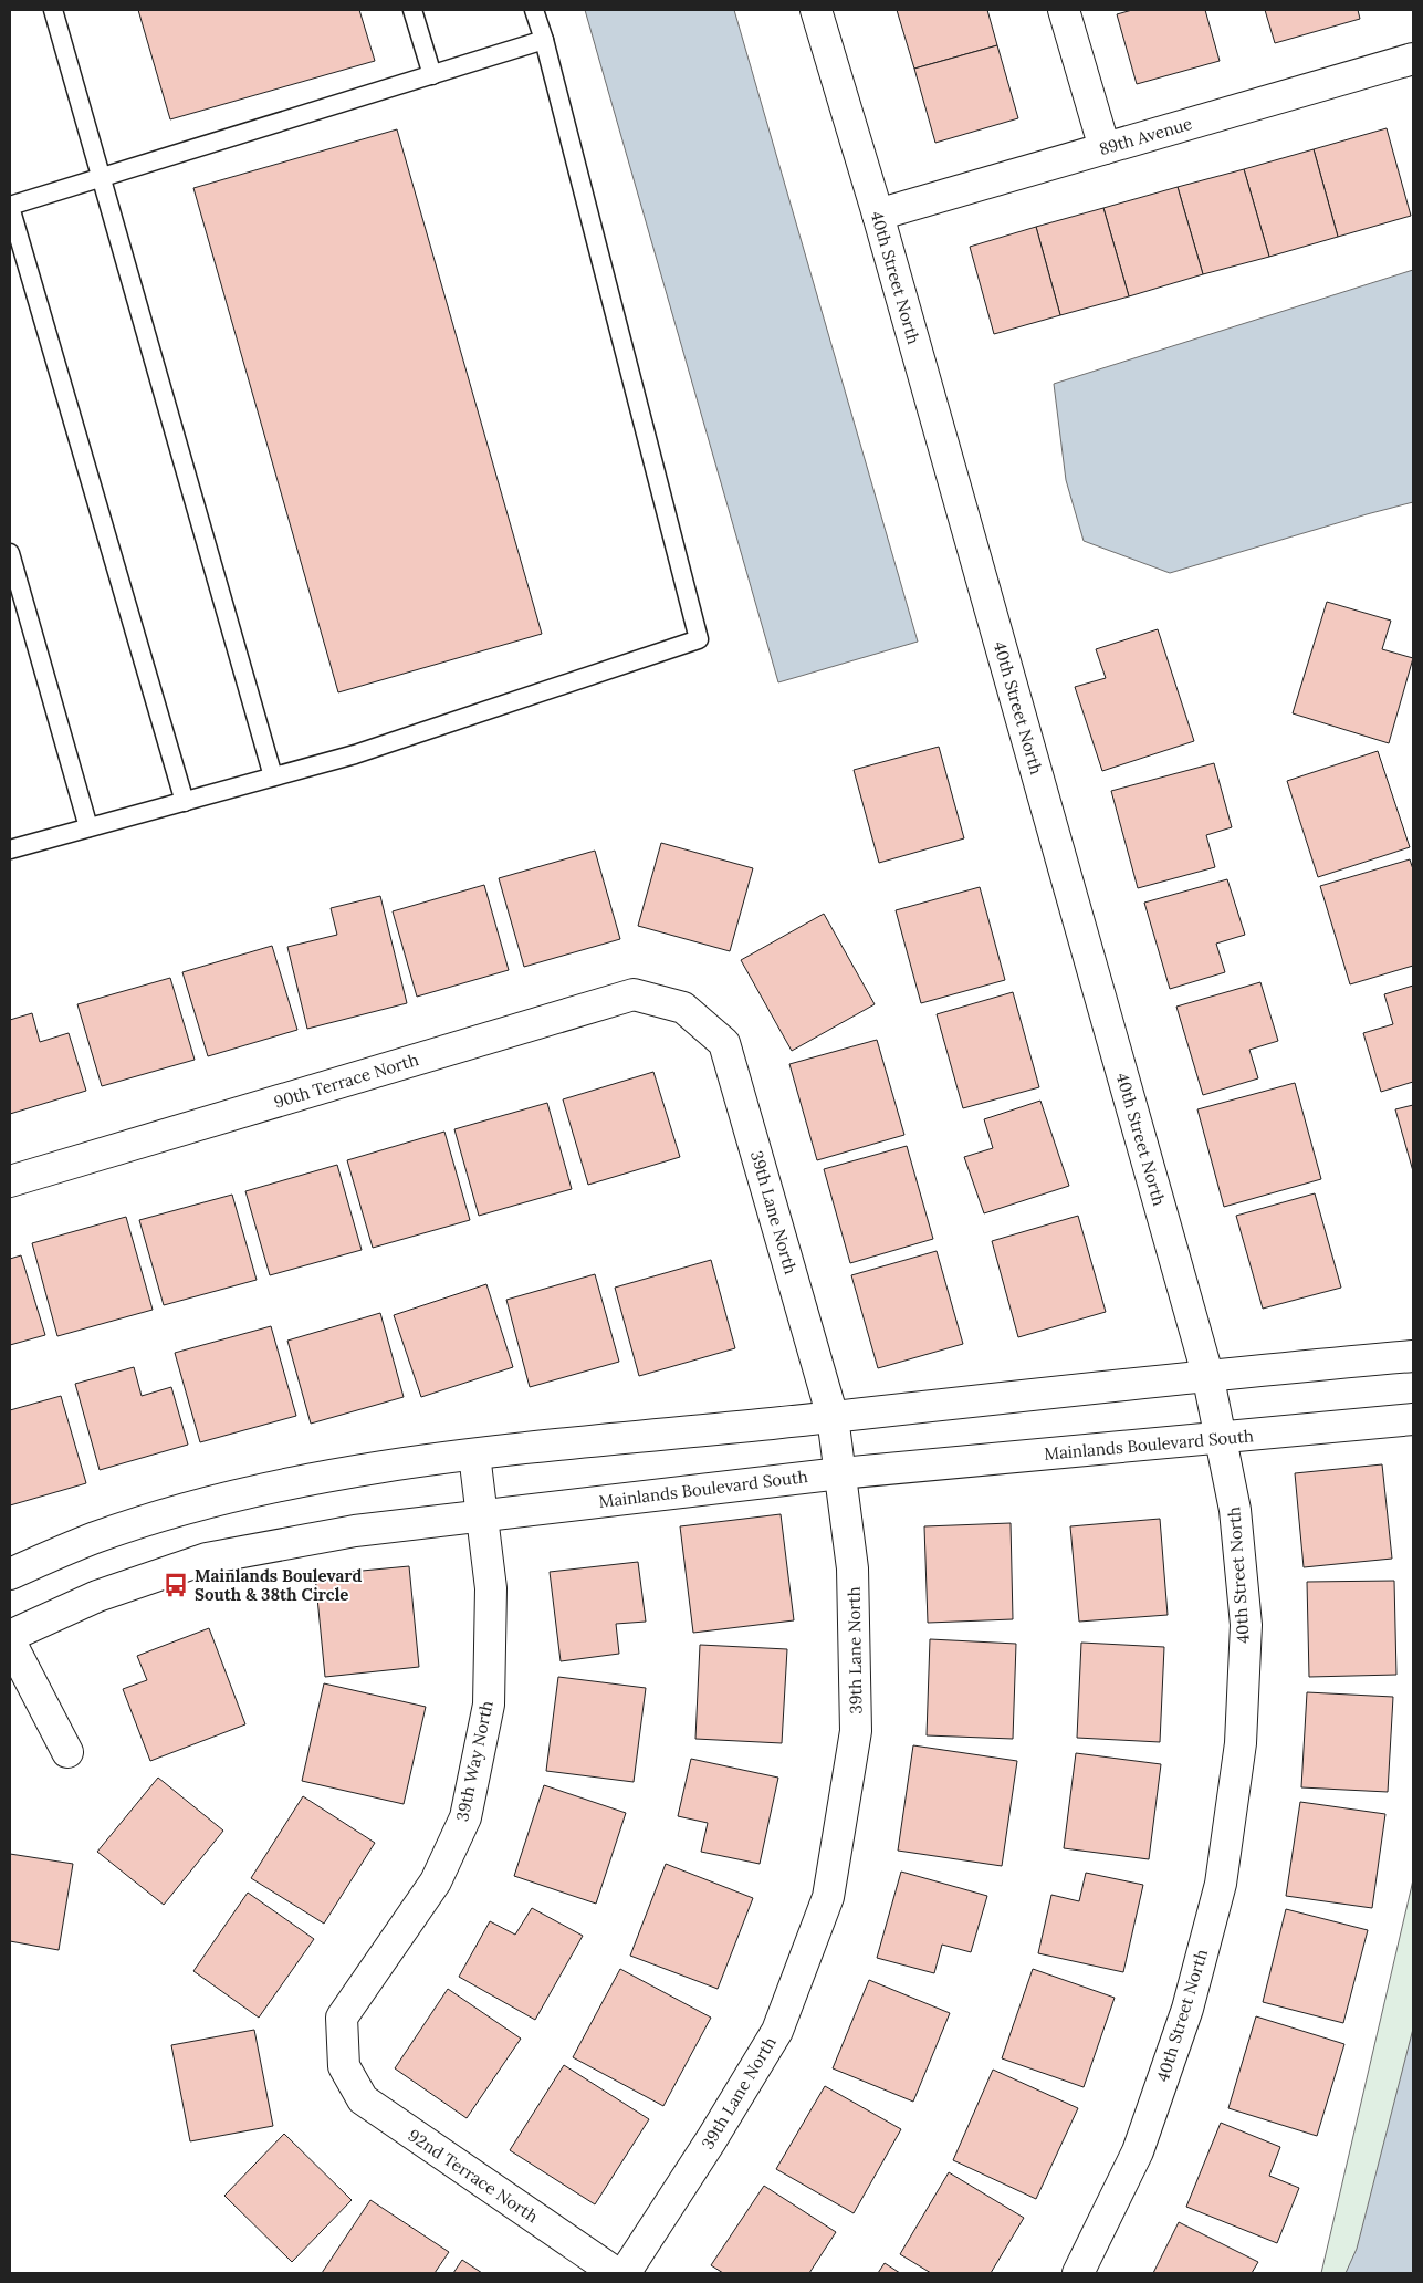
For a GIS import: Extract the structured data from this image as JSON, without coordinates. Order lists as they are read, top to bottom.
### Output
{
  "streets": {
    "street": [
      "89th Avenue",
      "40th Street North",
      "90th Terrace North",
      "39th Lane North",
      "Mainlands Boulevard South",
      "39th Way North",
      "92nd Terrace North"
    ]
  },
  "crossings": [
    ["89th Avenue", "40th Street North"],
    ["40th Street North", "Mainlands Boulevard South"],
    ["90th Terrace North", "39th Lane North"],
    ["39th Lane North", "Mainlands Boulevard South"],
    ["Mainlands Boulevard South", "39th Way North"],
    ["39th Way North", "92nd Terrace North"]
  ],
  "places": {
    "bus stop": ["Mainlands Boulevard South & 38th Circle"]
  }
}
